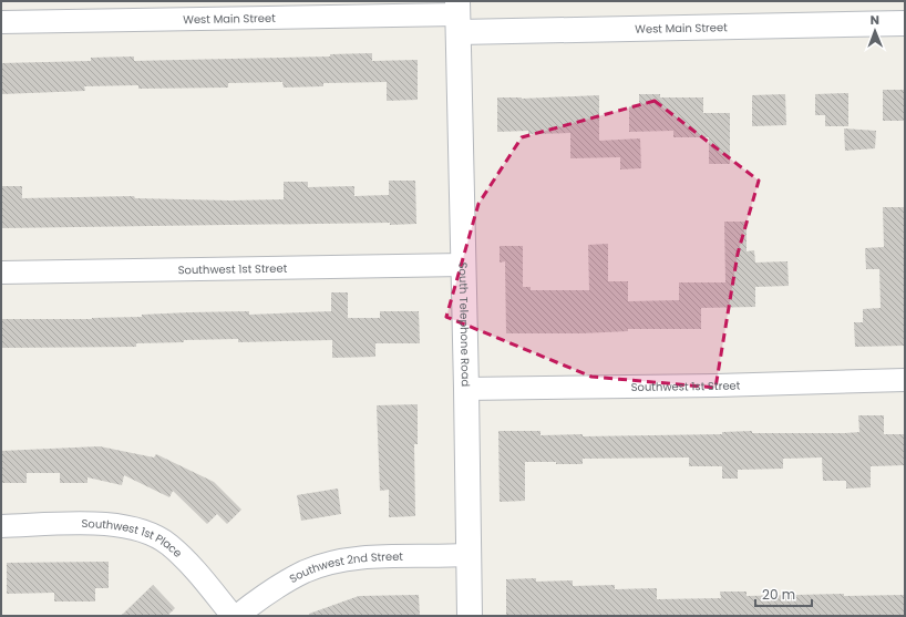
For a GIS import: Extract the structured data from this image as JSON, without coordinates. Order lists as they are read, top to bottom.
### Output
{
  "streets": {
    "street": [
      "West Main Street",
      "Southwest 1st Street",
      "South Telephone Road",
      "Southwest 1st Place",
      "Southwest 2nd Street"
    ]
  },
  "crossings": [
    ["West Main Street", "South Telephone Road"],
    ["Southwest 1st Street", "South Telephone Road"],
    ["South Telephone Road", "Southwest 2nd Street"]
  ],
  "scale_bar": "20 m",
  "north": "top"
}
